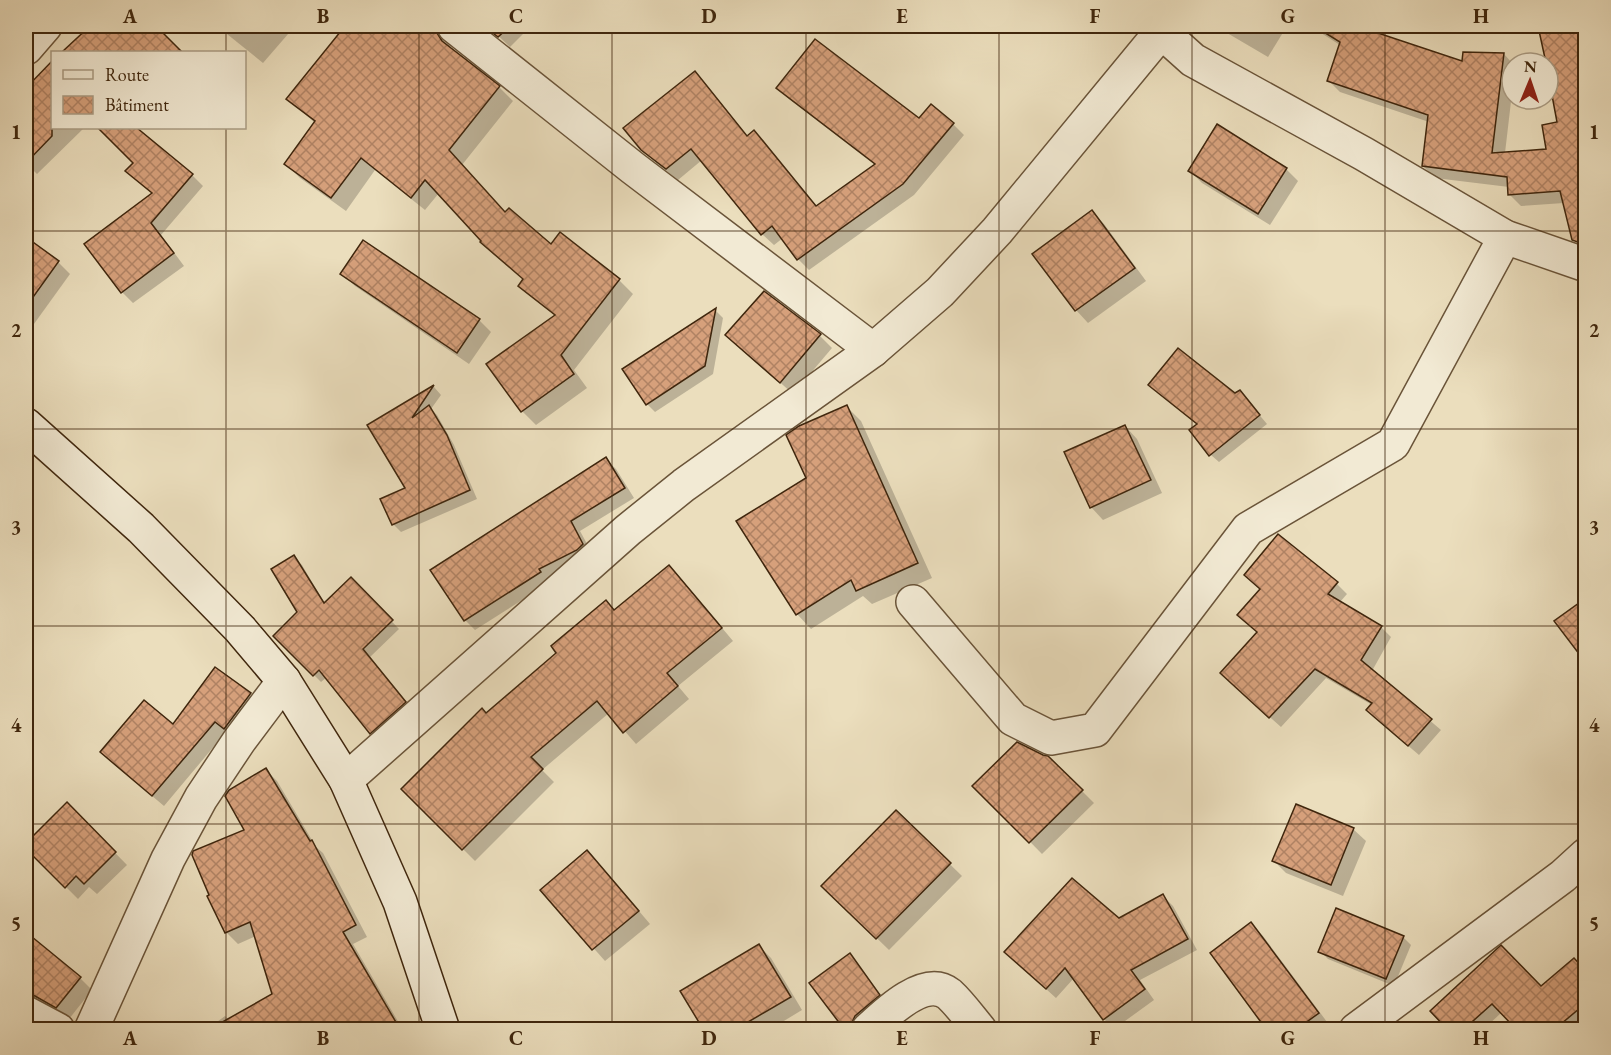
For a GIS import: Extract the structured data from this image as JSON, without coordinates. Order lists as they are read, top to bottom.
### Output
{
  "legend": ["Route", "Bâtiment"],
  "north": "top",
  "grid": {
    "columns": [
      "A",
      "B",
      "C",
      "D",
      "E",
      "F",
      "G",
      "H"
    ],
    "rows": [
      "1",
      "2",
      "3",
      "4",
      "5"
    ]
  }
}
